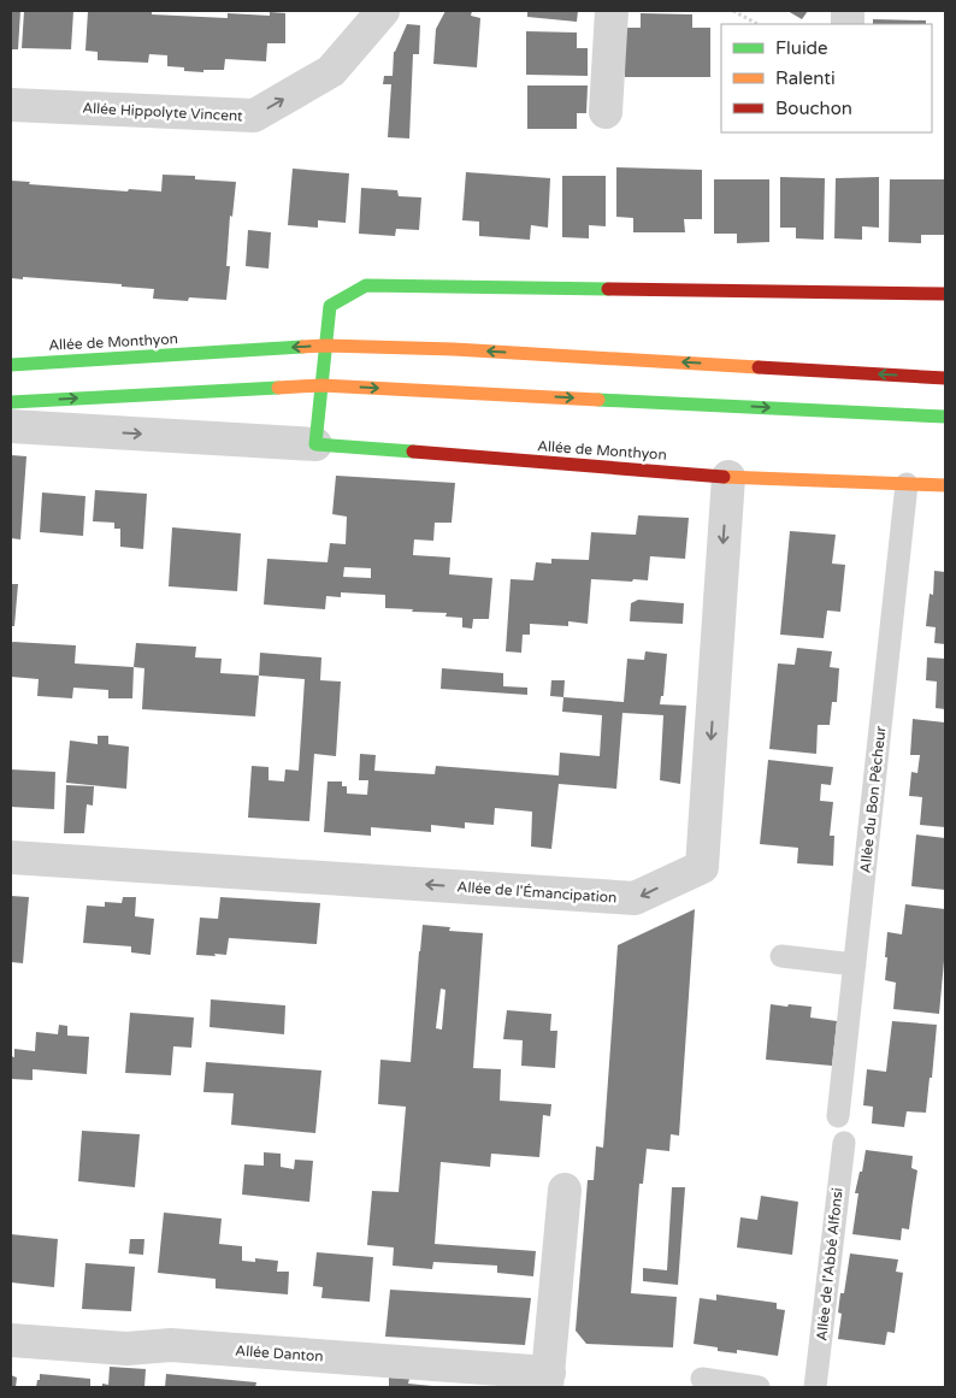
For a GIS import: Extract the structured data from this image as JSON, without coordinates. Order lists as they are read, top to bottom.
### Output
{
  "streets": {
    "street": [
      "Allée Hippolyte Vincent",
      "Allée de Monthyon",
      "Allée de l'Émancipation",
      "Allée Danton"
    ],
    "lane": ["Allée du Bon Pêcheur", "Allée de l'Abbé Alfonsi"]
  },
  "crossings": [
    ["Allée de Monthyon", "Allée du Bon Pêcheur"],
    ["Allée de Monthyon", "Allée de l'Émancipation"]
  ],
  "legend": ["Fluide", "Ralenti", "Bouchon"]
}
